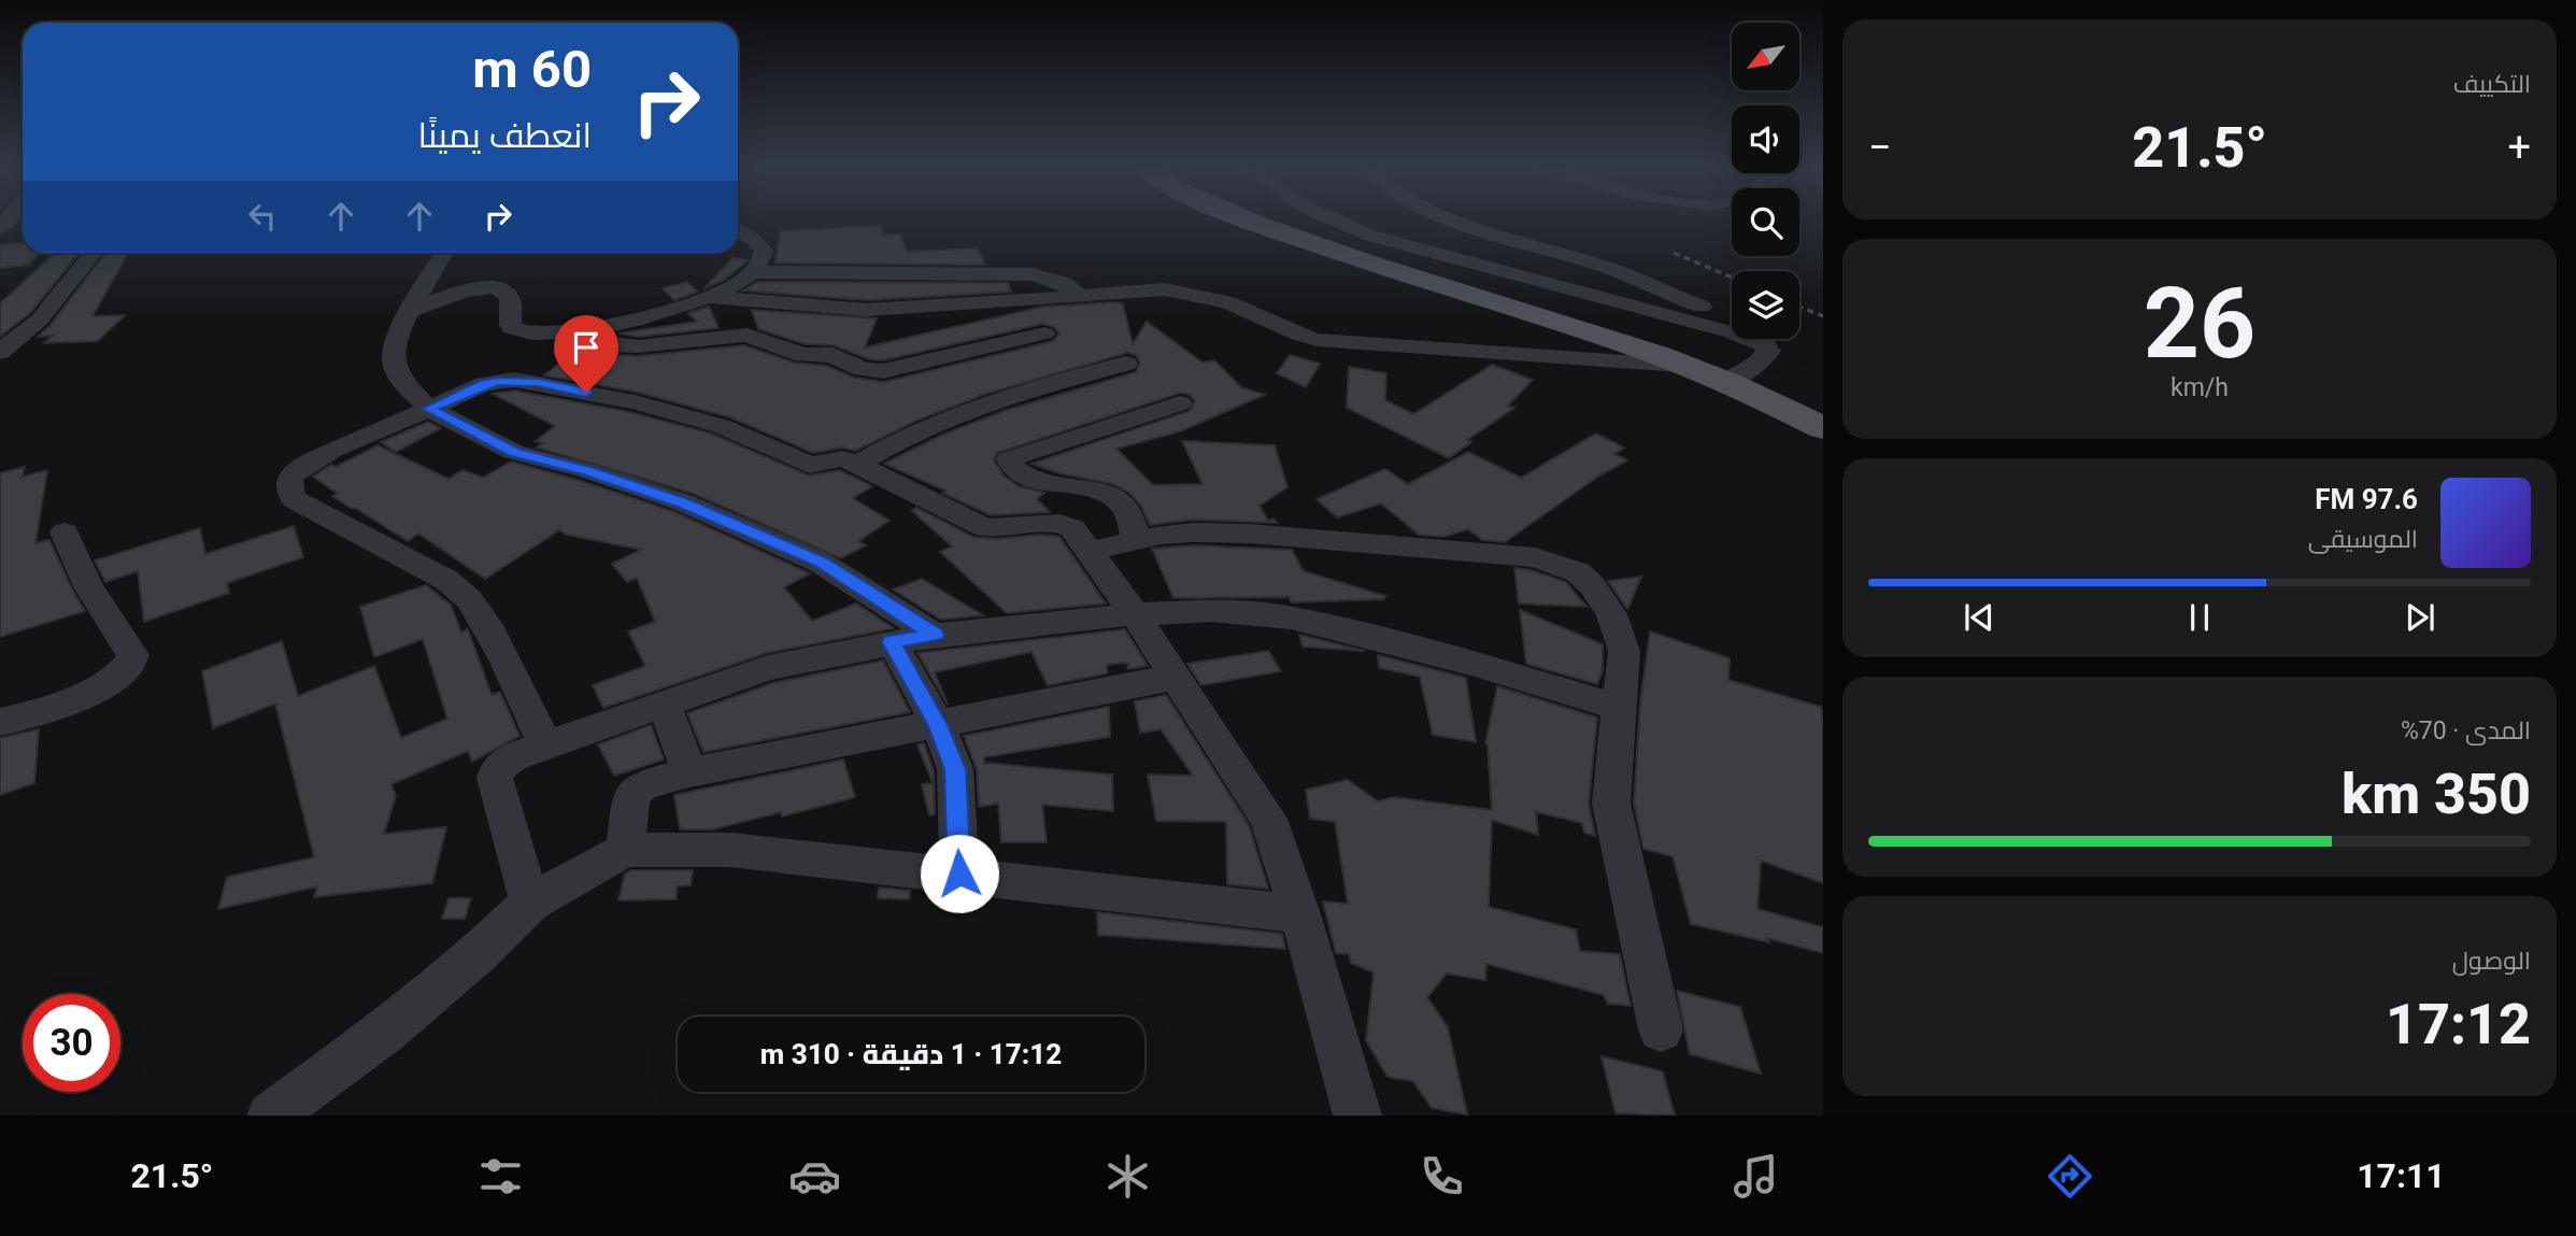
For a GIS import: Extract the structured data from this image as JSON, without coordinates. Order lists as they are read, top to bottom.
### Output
{
  "north": "bottom left",
  "page": {
    "tile": [
      "التكييف",
      ["26", "km/h"],
      ["المدى · 70%", "350 km"],
      ["الوصول", "17:12"]
    ],
    "turn": ["60 m", "انعطف يمينًا"],
    "heat": ["−", "21.5°", "+"],
    "song": ["97.6 FM", "الموسيقى"],
    "limit": "30",
    "trip": "17:12 · 1 دقيقة · 310 m",
    "tabs": ["17:11", "21.5°"]
  }
}
